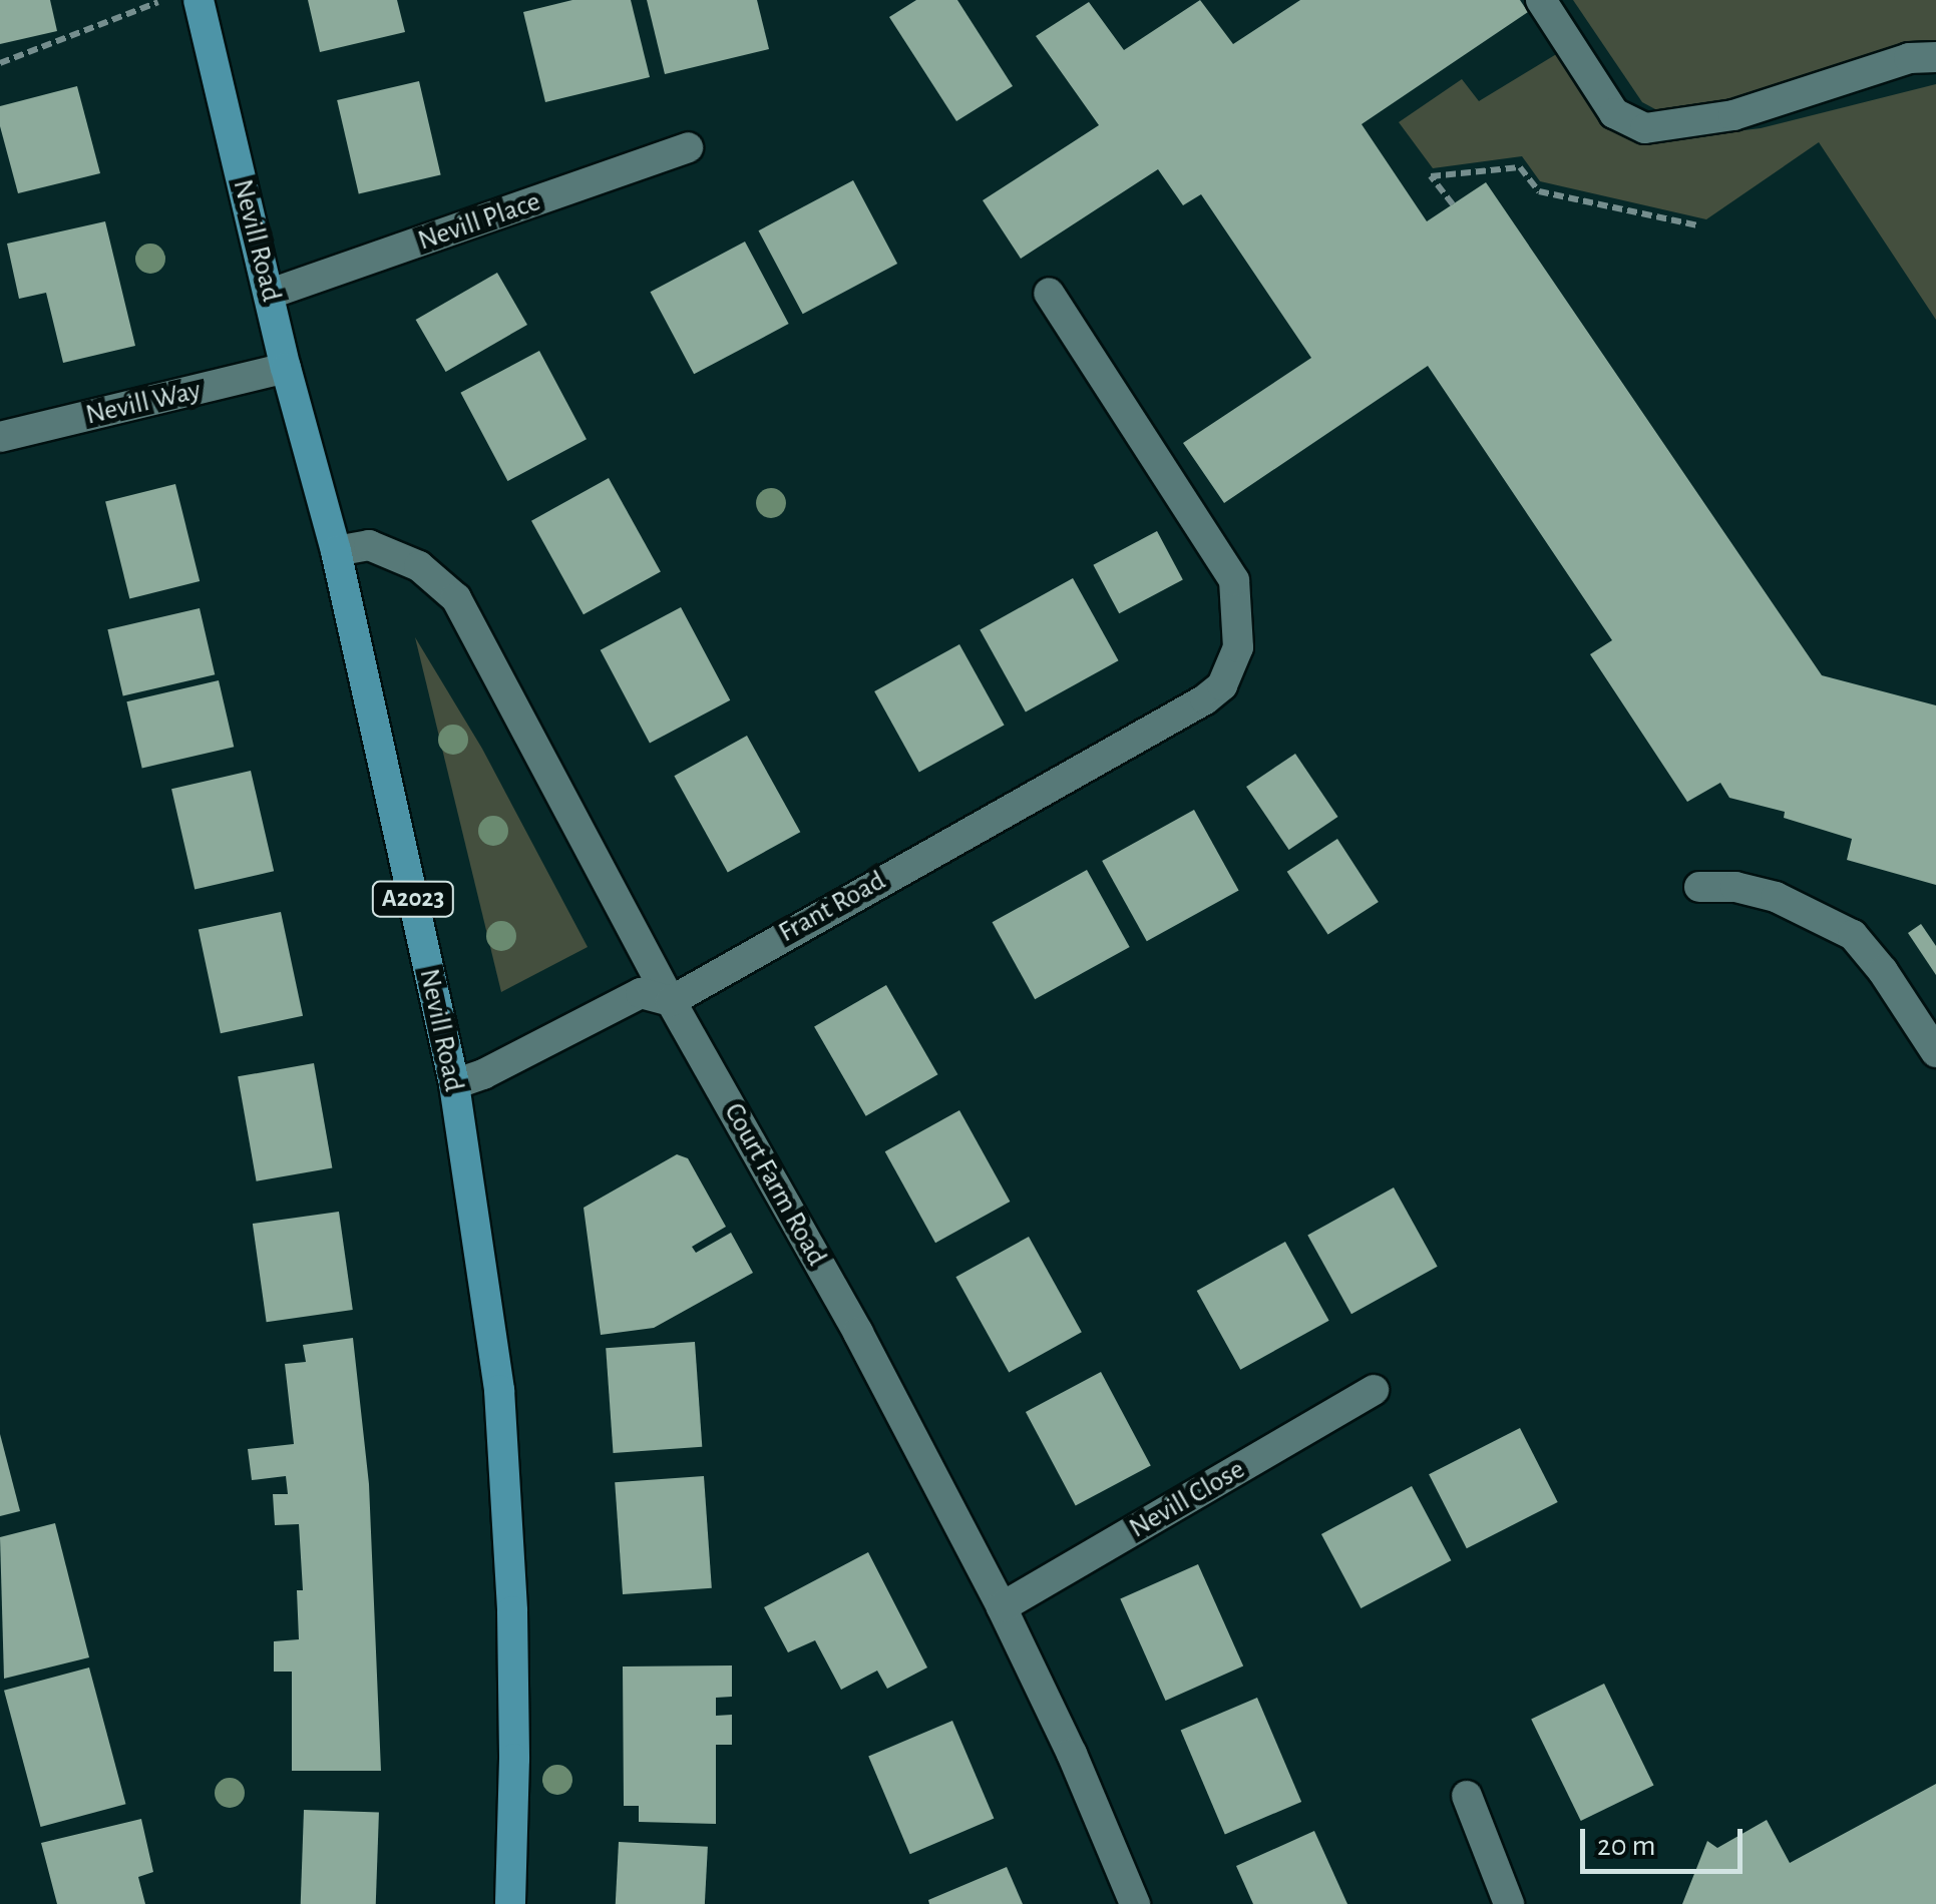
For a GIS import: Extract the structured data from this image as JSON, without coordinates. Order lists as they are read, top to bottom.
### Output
{
  "streets": {
    "main road": ["Nevill Road", "A2023"],
    "street": [
      "Nevill Place",
      "Nevill Way",
      "Frant Road",
      "Court Farm Road",
      "Nevill Close"
    ]
  },
  "crossings": [
    ["Nevill Place", "Nevill Road"],
    ["Nevill Road", "Nevill Way"],
    ["Nevill Road", "Frant Road"],
    ["Nevill Road", "Court Farm Road"],
    ["Frant Road", "Court Farm Road"],
    ["Court Farm Road", "Nevill Close"]
  ],
  "scale_bar": "20 m"
}
